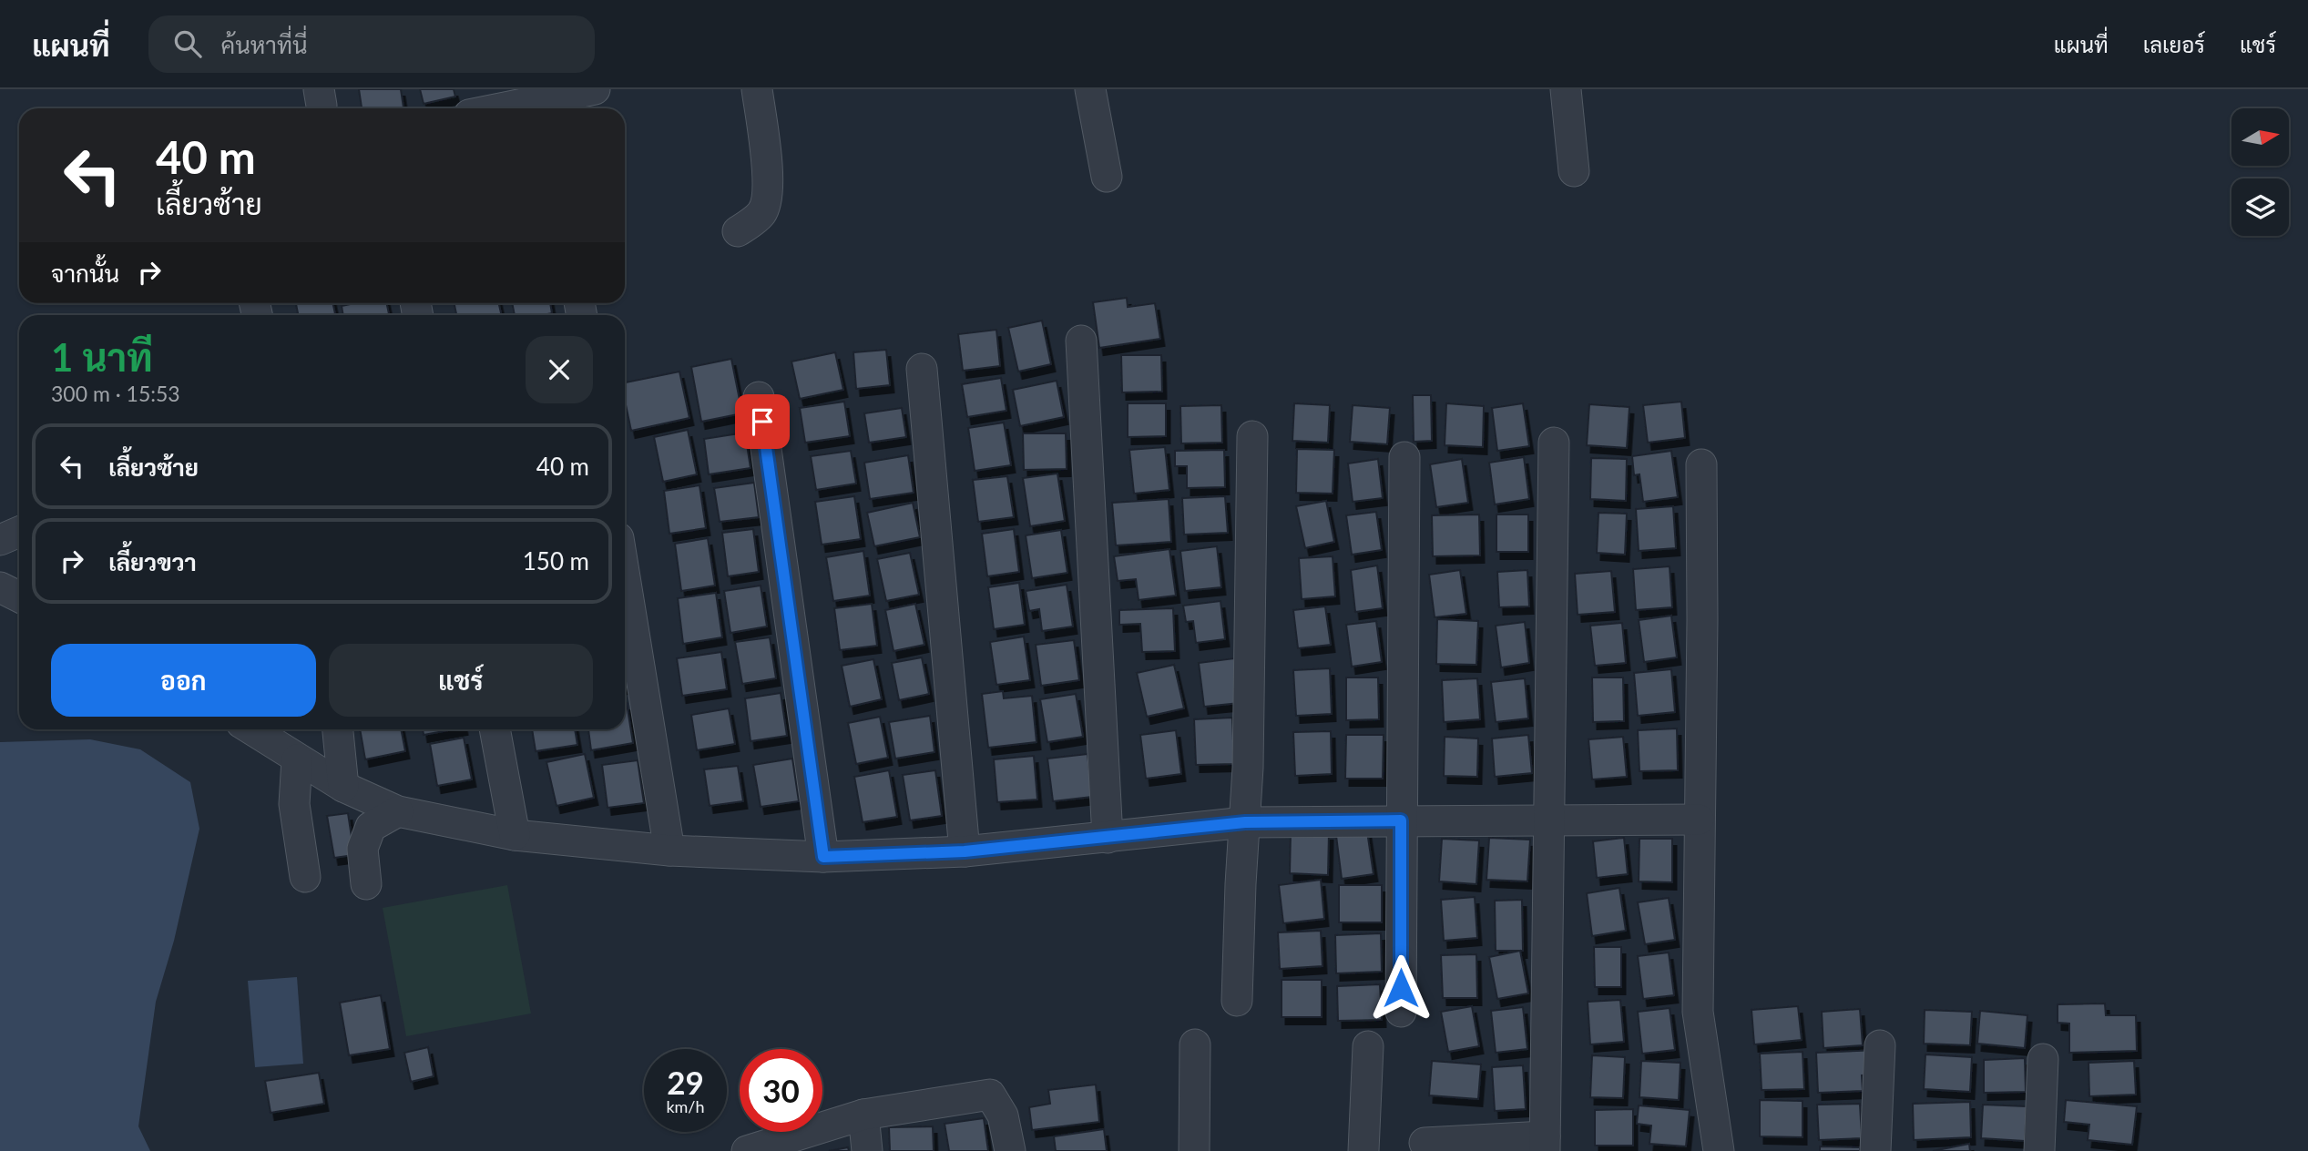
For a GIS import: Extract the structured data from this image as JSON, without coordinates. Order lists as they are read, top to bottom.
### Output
{
  "north": "right",
  "page": {
    "header": "แผนที่",
    "search": "ค้นหาที่นี่",
    "nav": ["แผนที่", "เลเยอร์", "แชร์"],
    "turn": ["40 m", "เลี้ยวซ้าย"],
    "then": "จากนั้น",
    "heading": ["1 นาที", "300 m · 15:53"],
    "list": [
      {
        "name": "เลี้ยวซ้าย",
        "value": "40 m"
      },
      {
        "name": "เลี้ยวขวา",
        "value": "150 m"
      }
    ],
    "buttons": ["ออก", "แชร์"],
    "speed": "29 km/h",
    "limit": "30"
  }
}
